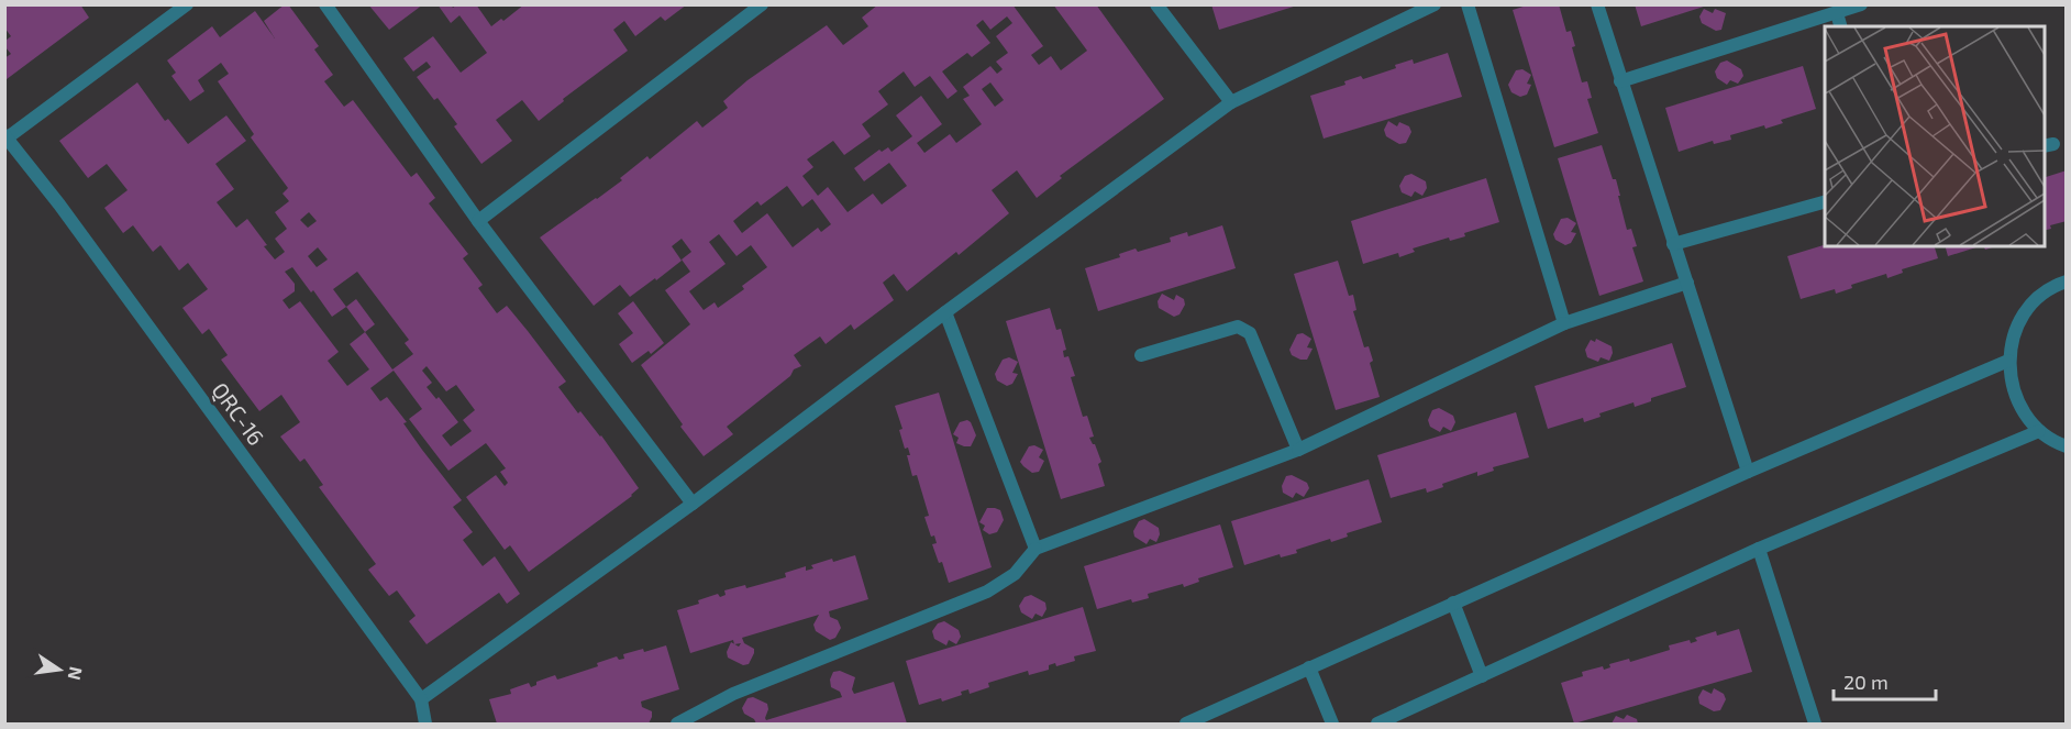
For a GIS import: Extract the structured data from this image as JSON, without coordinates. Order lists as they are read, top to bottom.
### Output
{
  "streets": {
    "street": ["QRC-16"]
  },
  "scale_bar": "20 m",
  "north": "right"
}
